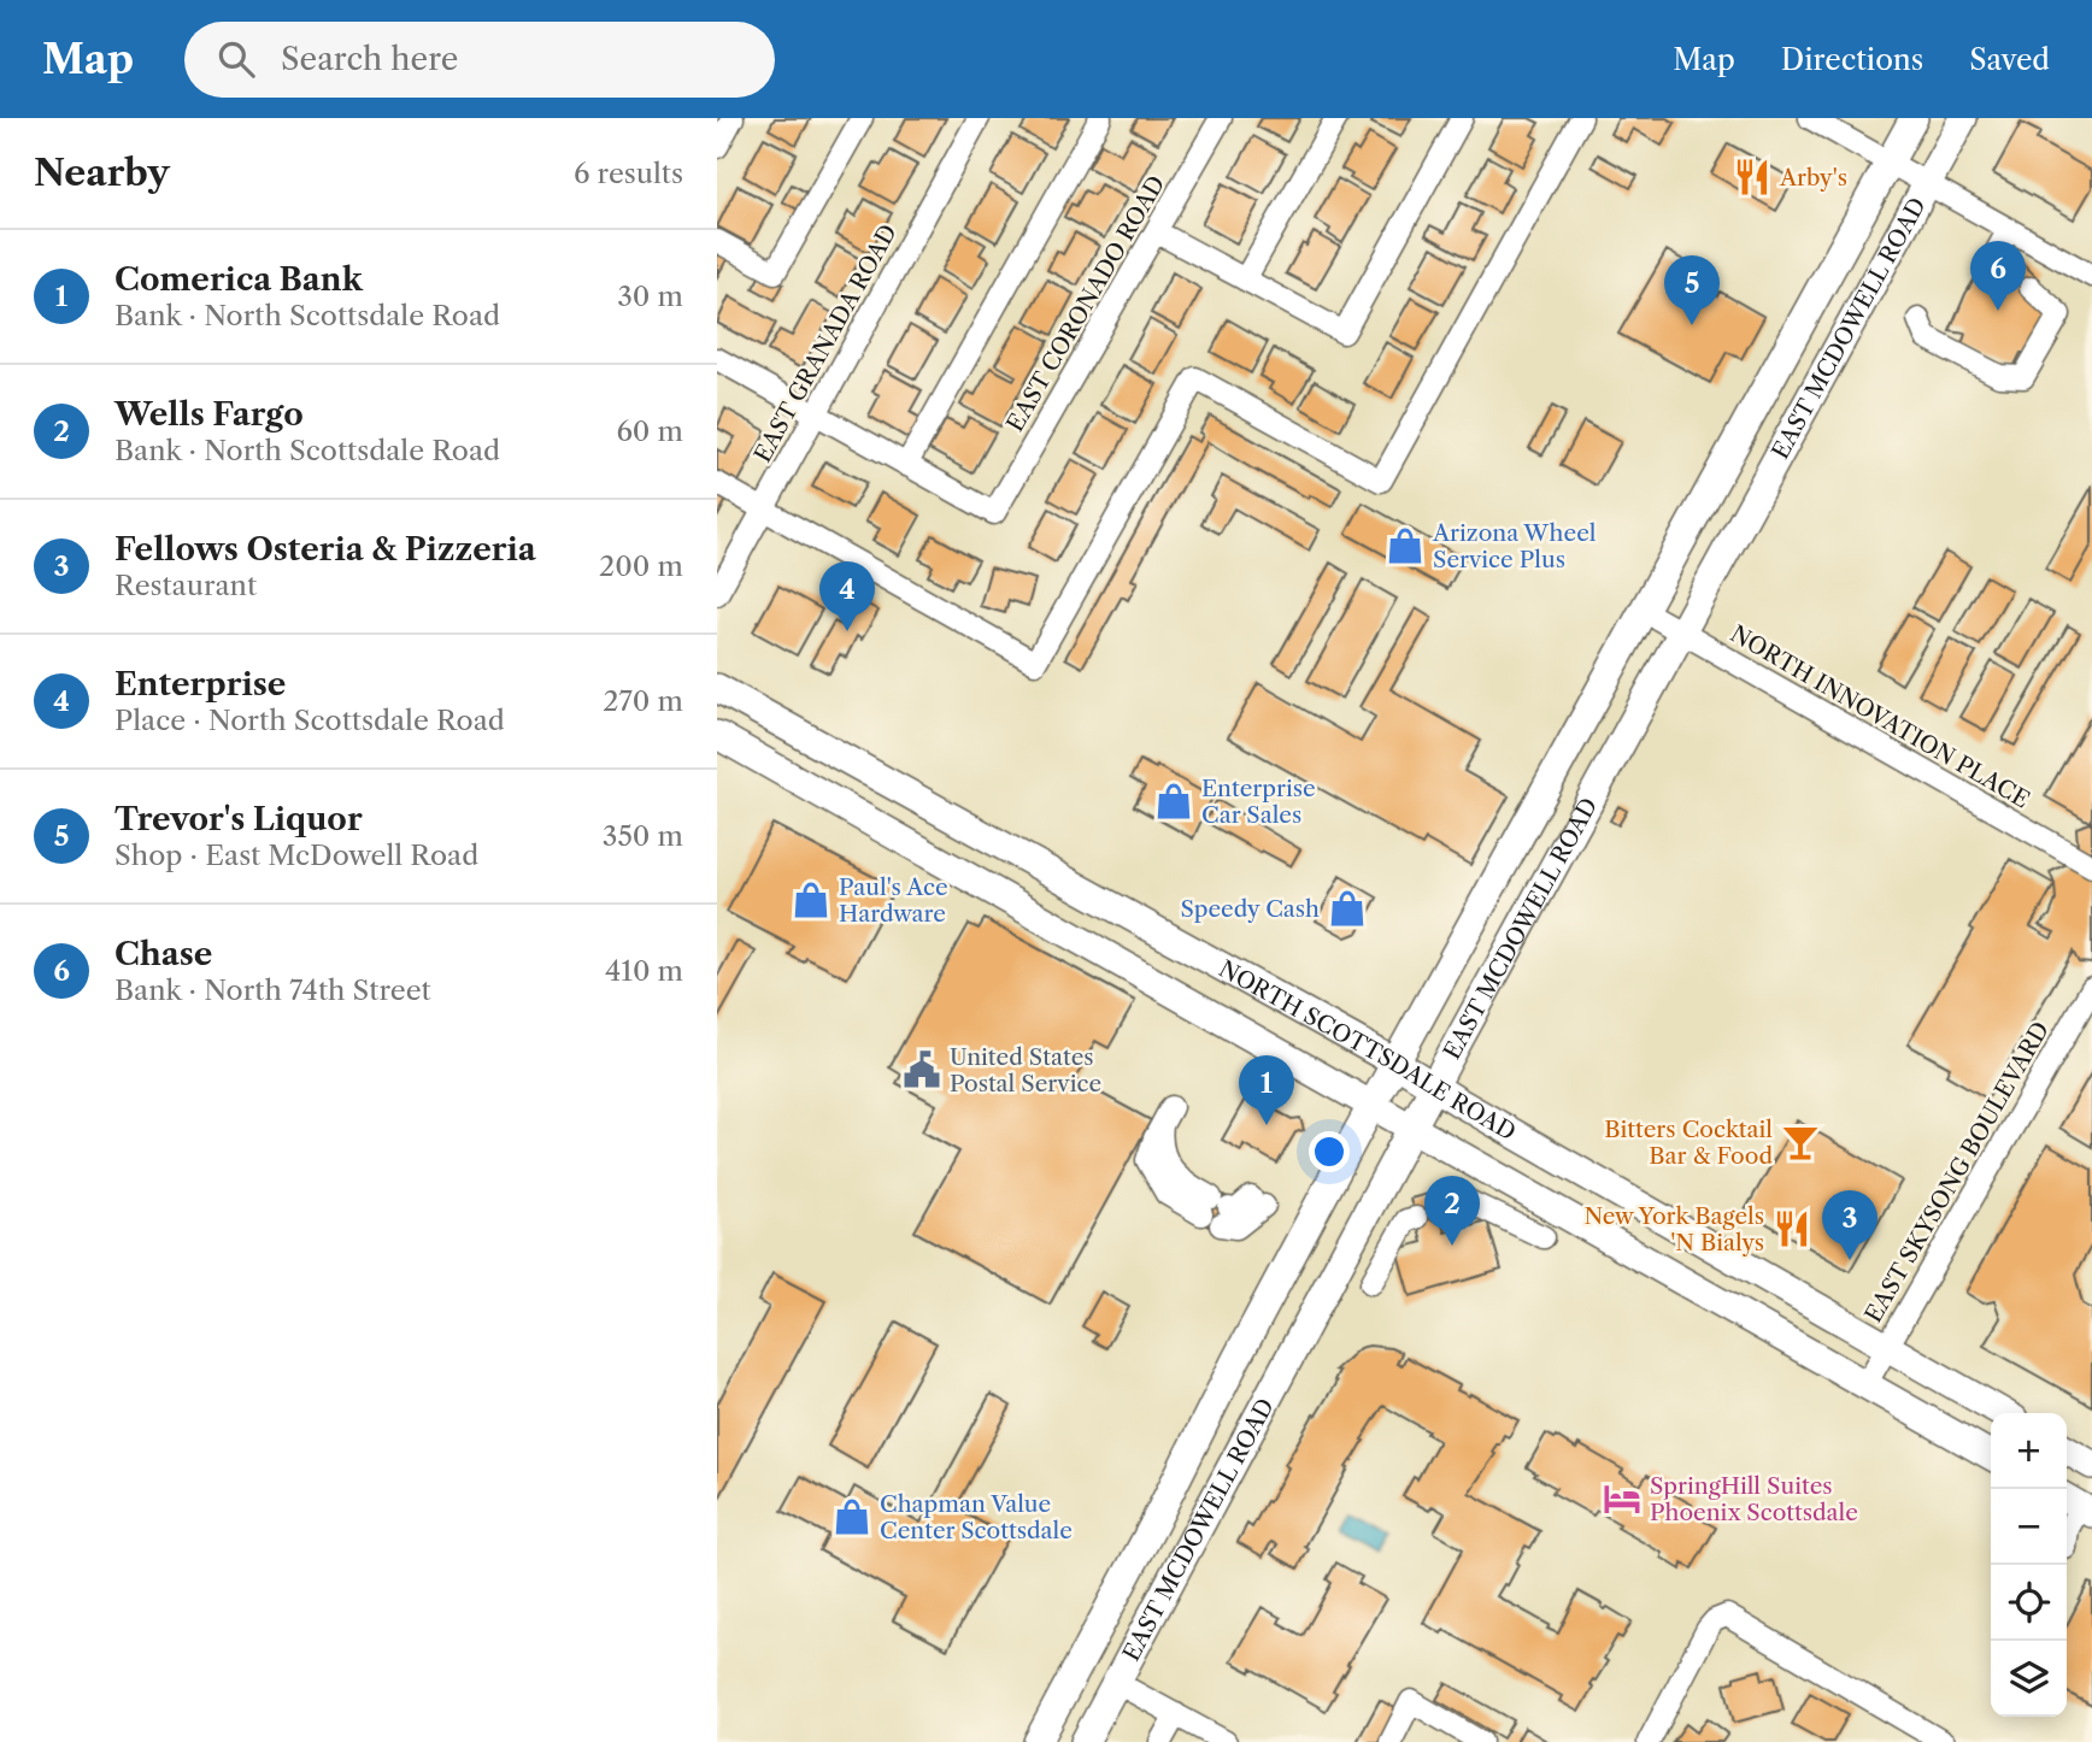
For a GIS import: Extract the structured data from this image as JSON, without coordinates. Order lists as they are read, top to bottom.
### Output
{
  "streets": {
    "main road": ["EAST MCDOWELL ROAD", "NORTH SCOTTSDALE ROAD"],
    "street": [
      "EAST CORONADO ROAD",
      "EAST GRANADA ROAD",
      "NORTH INNOVATION PLACE",
      "EAST SKYSONG BOULEVARD"
    ]
  },
  "crossings": [
    ["EAST MCDOWELL ROAD", "NORTH INNOVATION PLACE"],
    ["EAST MCDOWELL ROAD", "NORTH SCOTTSDALE ROAD"],
    ["NORTH SCOTTSDALE ROAD", "EAST SKYSONG BOULEVARD"]
  ],
  "places": {
    "restaurant": ["Arby's", "New York Bagels 'N Bialys"],
    "shop": [
      "Arizona Wheel Service Plus",
      "Enterprise Car Sales",
      "Paul's Ace Hardware",
      "Speedy Cash",
      "Chapman Value Center Scottsdale"
    ],
    "public building": ["United States Postal Service"],
    "bar": ["Bitters Cocktail Bar & Food"],
    "hotel": ["SpringHill Suites Phoenix Scottsdale"]
  },
  "page": {
    "header": "Map",
    "search": "Search here",
    "nav": ["Map", "Directions", "Saved"],
    "heading": ["Nearby", "6 results"],
    "list": [
      {
        "mark": "1",
        "name": "Comerica Bank",
        "note": "Bank · North Scottsdale Road",
        "value": "30 m"
      },
      {
        "mark": "2",
        "name": "Wells Fargo",
        "note": "Bank · North Scottsdale Road",
        "value": "60 m"
      },
      {
        "mark": "3",
        "name": "Fellows Osteria & Pizzeria",
        "note": "Restaurant",
        "value": "200 m"
      },
      {
        "mark": "4",
        "name": "Enterprise",
        "note": "Place · North Scottsdale Road",
        "value": "270 m"
      },
      {
        "mark": "5",
        "name": "Trevor's Liquor",
        "note": "Shop · East McDowell Road",
        "value": "350 m"
      },
      {
        "mark": "6",
        "name": "Chase",
        "note": "Bank · North 74th Street",
        "value": "410 m"
      }
    ],
    "pins": [
      "6",
      "5",
      "4",
      "1",
      "2",
      "3"
    ],
    "map_buttons": ["+", "−"]
  }
}
